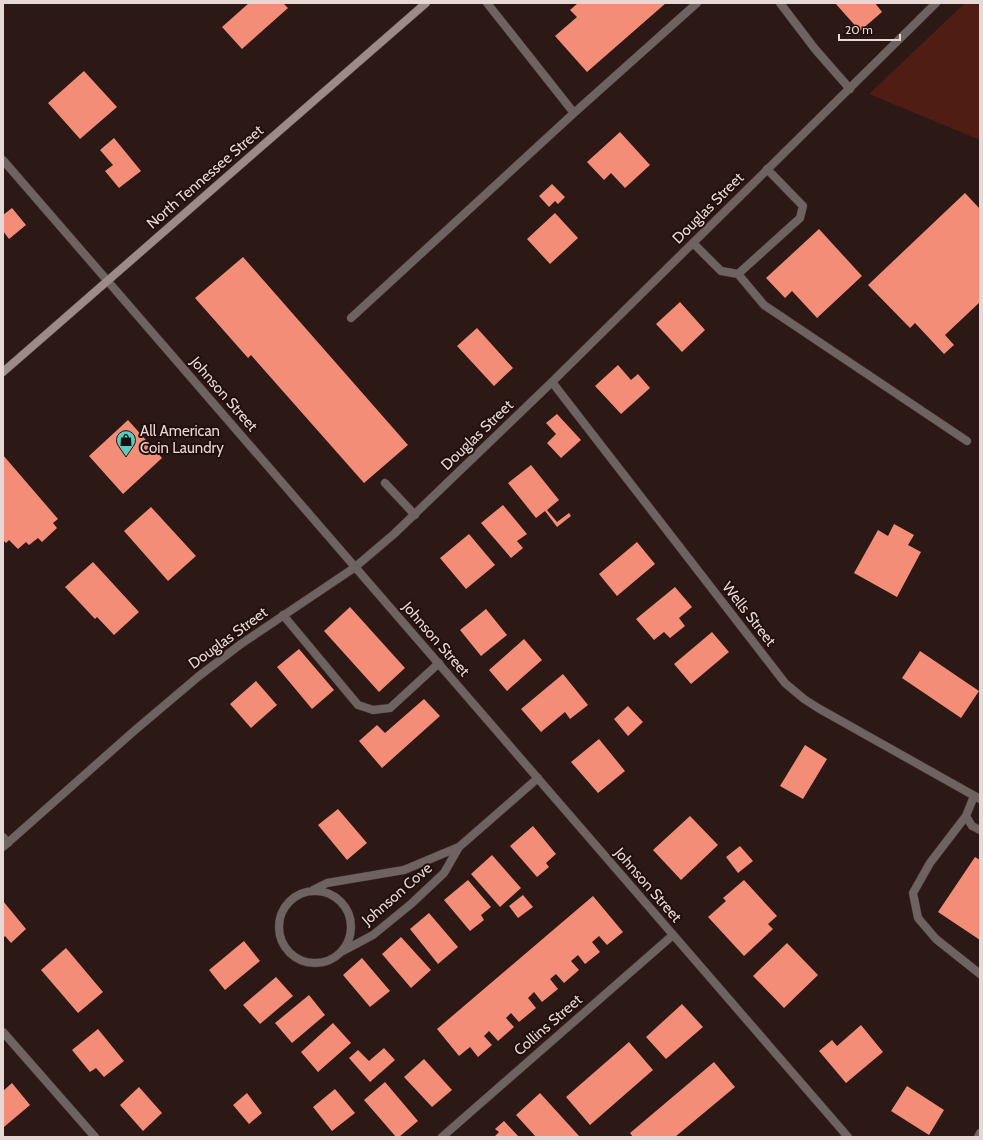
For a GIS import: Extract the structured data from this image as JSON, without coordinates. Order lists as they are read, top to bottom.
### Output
{
  "streets": {
    "main road": ["North Tennessee Street"],
    "street": [
      "Douglas Street",
      "Johnson Street",
      "Wells Street",
      "Johnson Cove",
      "Collins Street"
    ]
  },
  "crossings": [
    ["North Tennessee Street", "Johnson Street"],
    ["Douglas Street", "Johnson Street"],
    ["Douglas Street", "Wells Street"],
    ["Johnson Street", "Johnson Cove"],
    ["Johnson Street", "Collins Street"]
  ],
  "places": {
    "shop": ["All American Coin Laundry"]
  },
  "scale_bar": "20 m"
}
